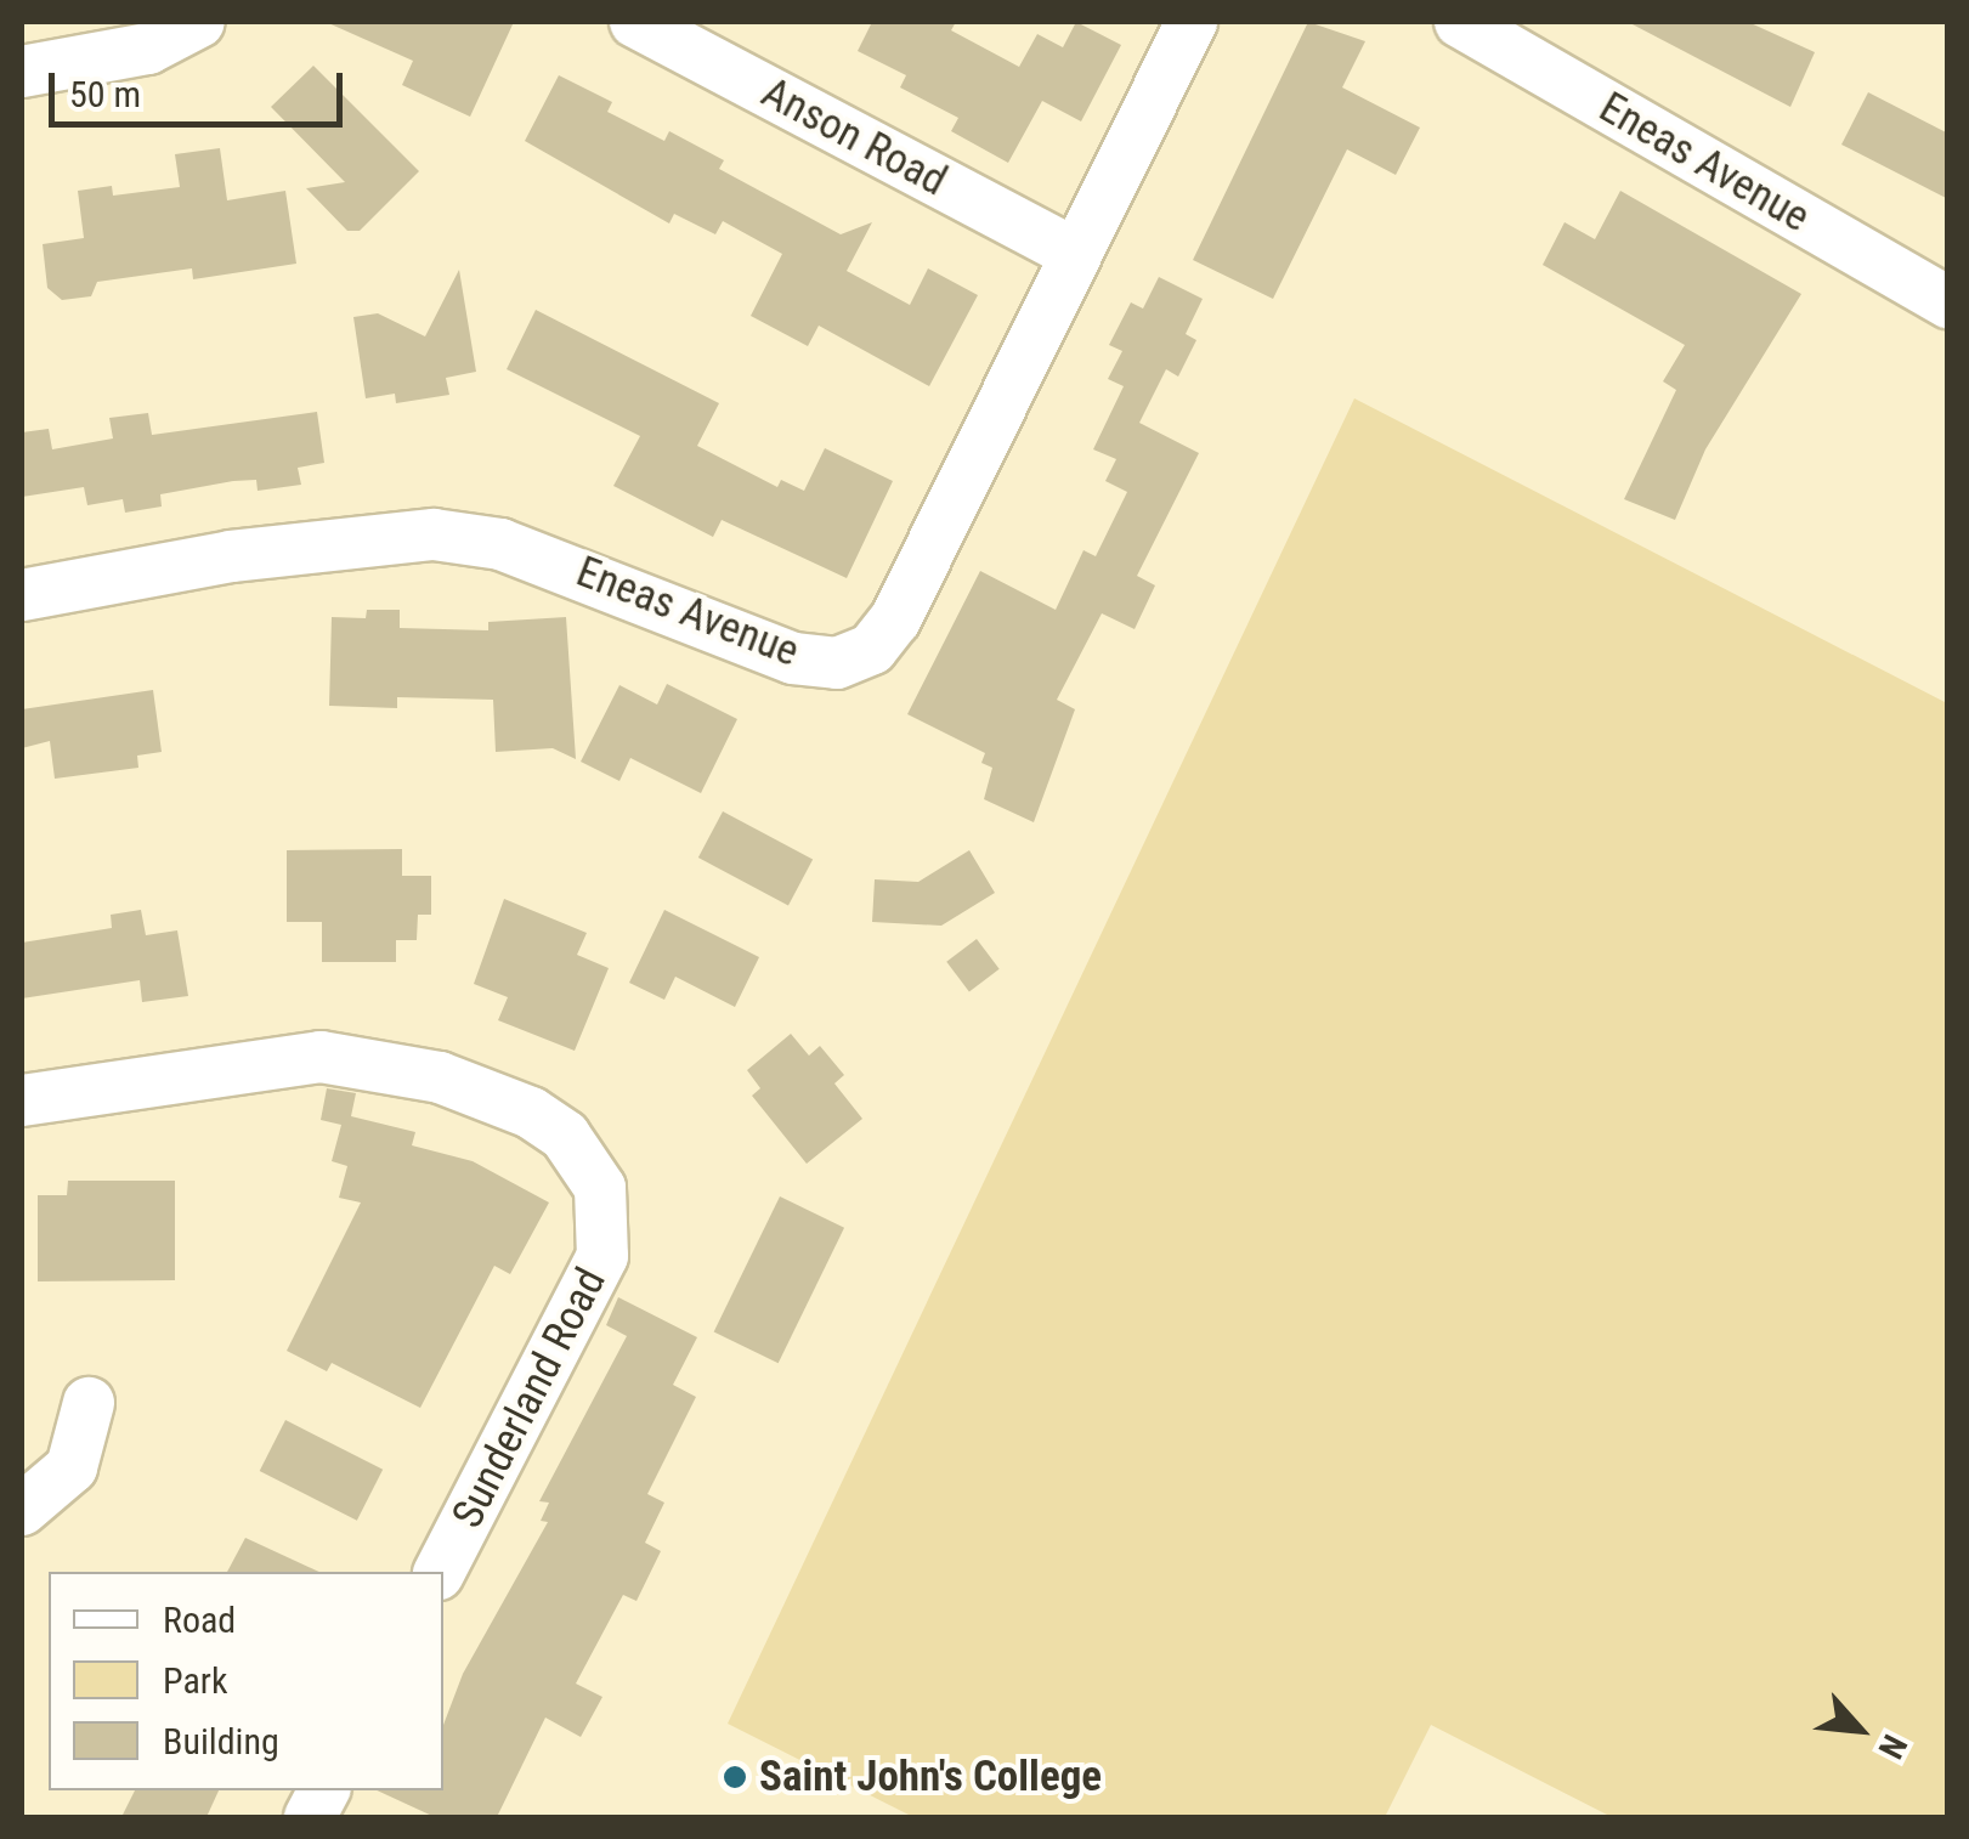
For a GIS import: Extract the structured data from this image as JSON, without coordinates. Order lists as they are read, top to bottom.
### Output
{
  "streets": {
    "street": ["Anson Road", "Eneas Avenue", "Sunderland Road"]
  },
  "crossings": [
    ["Anson Road", "Eneas Avenue"]
  ],
  "places": ["Saint John's College"],
  "legend": ["Road", "Park", "Building"],
  "scale_bar": "50 m",
  "north": "bottom right"
}
